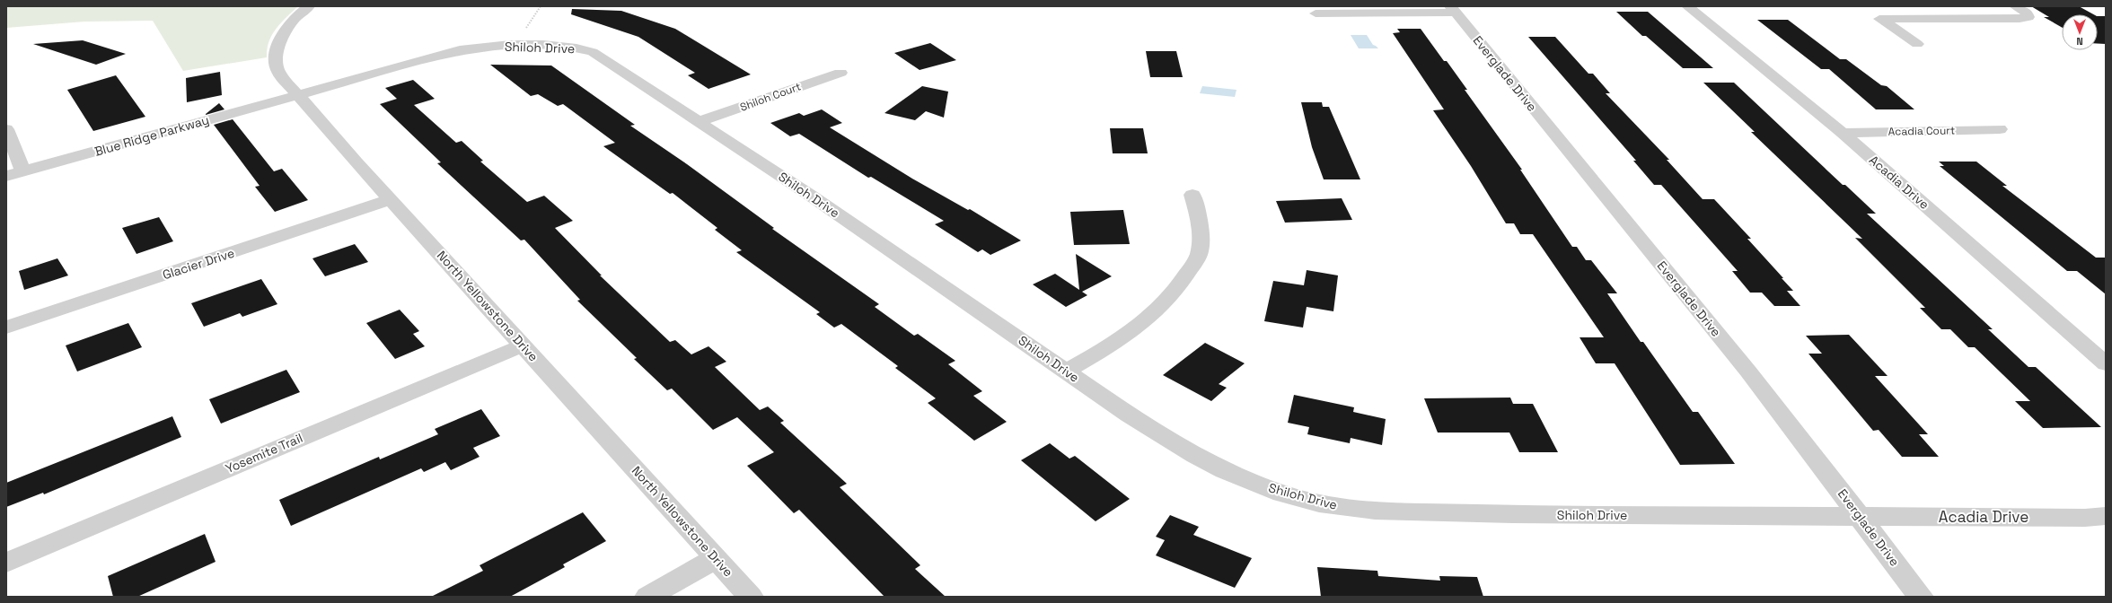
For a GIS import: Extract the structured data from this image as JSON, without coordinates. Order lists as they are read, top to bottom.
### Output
{
  "streets": {
    "street": [
      "Shiloh Drive",
      "Everglade Drive",
      "Shiloh Court",
      "Acadia Court",
      "Blue Ridge Parkway",
      "Acadia Drive",
      "Glacier Drive",
      "North Yellowstone Drive",
      "Yosemite Trail"
    ]
  },
  "crossings": [
    ["Shiloh Drive", "Everglade Drive"],
    ["Shiloh Drive", "Shiloh Court"],
    ["Shiloh Drive", "Blue Ridge Parkway"],
    ["Shiloh Drive", "Acadia Drive"],
    ["Shiloh Drive", "North Yellowstone Drive"],
    ["Everglade Drive", "Acadia Drive"],
    ["Acadia Court", "Acadia Drive"],
    ["Blue Ridge Parkway", "North Yellowstone Drive"],
    ["Glacier Drive", "North Yellowstone Drive"],
    ["North Yellowstone Drive", "Yosemite Trail"]
  ],
  "north": "bottom"
}
